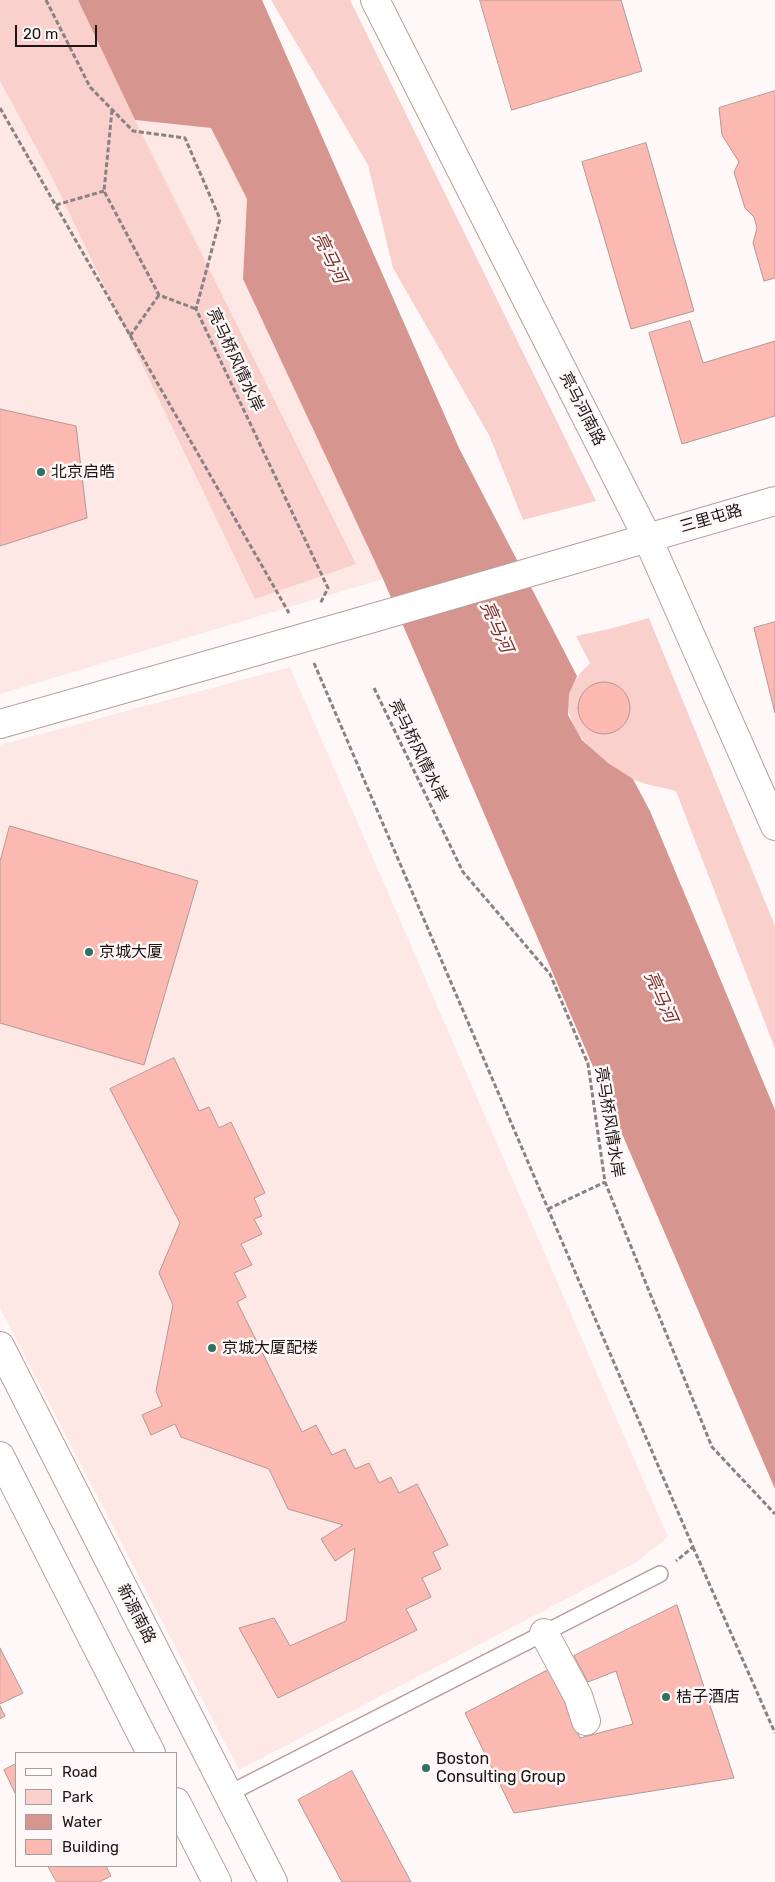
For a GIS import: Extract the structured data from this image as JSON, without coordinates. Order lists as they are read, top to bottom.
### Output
{
  "streets": {
    "street": ["亮马河南路", "三里屯路", "新源南路"],
    "path": ["亮马桥风情水岸"]
  },
  "crossings": [
    ["亮马河南路", "三里屯路"]
  ],
  "water": ["亮马河"],
  "places": [
    "北京启皓",
    "京城大厦",
    "京城大厦配楼",
    "桔子酒店",
    "Boston Consulting Group"
  ],
  "legend": [
    "Road",
    "Park",
    "Water",
    "Building"
  ],
  "scale_bar": "20 m"
}
